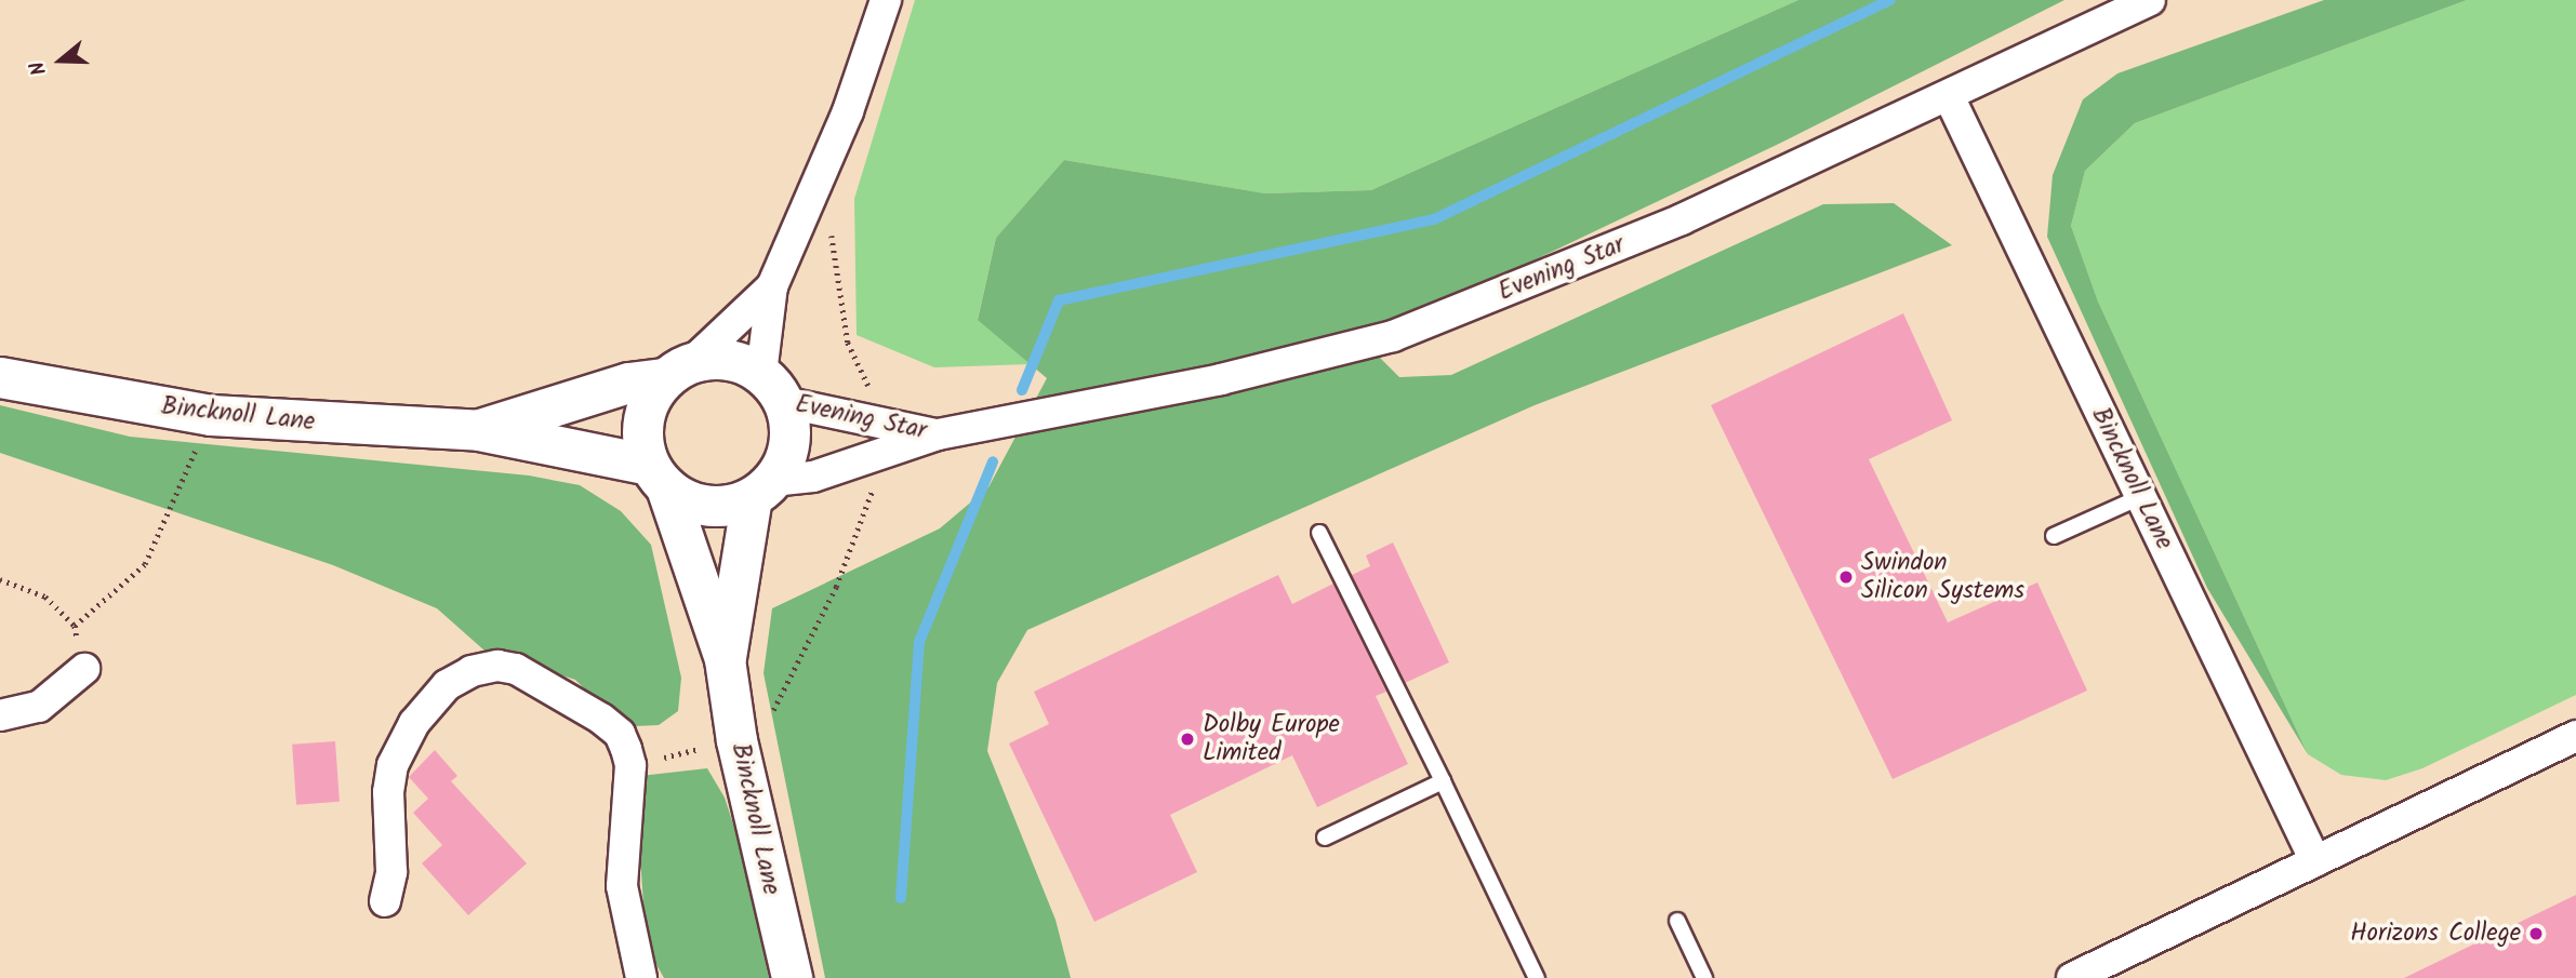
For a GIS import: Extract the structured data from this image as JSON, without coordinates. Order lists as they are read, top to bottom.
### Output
{
  "streets": {
    "street": ["Evening Star", "Bincknoll Lane"]
  },
  "crossings": [
    ["Evening Star", "Bincknoll Lane"]
  ],
  "places": ["Swindon Silicon Systems", "Dolby Europe Limited", "Horizons College"],
  "north": "left"
}
